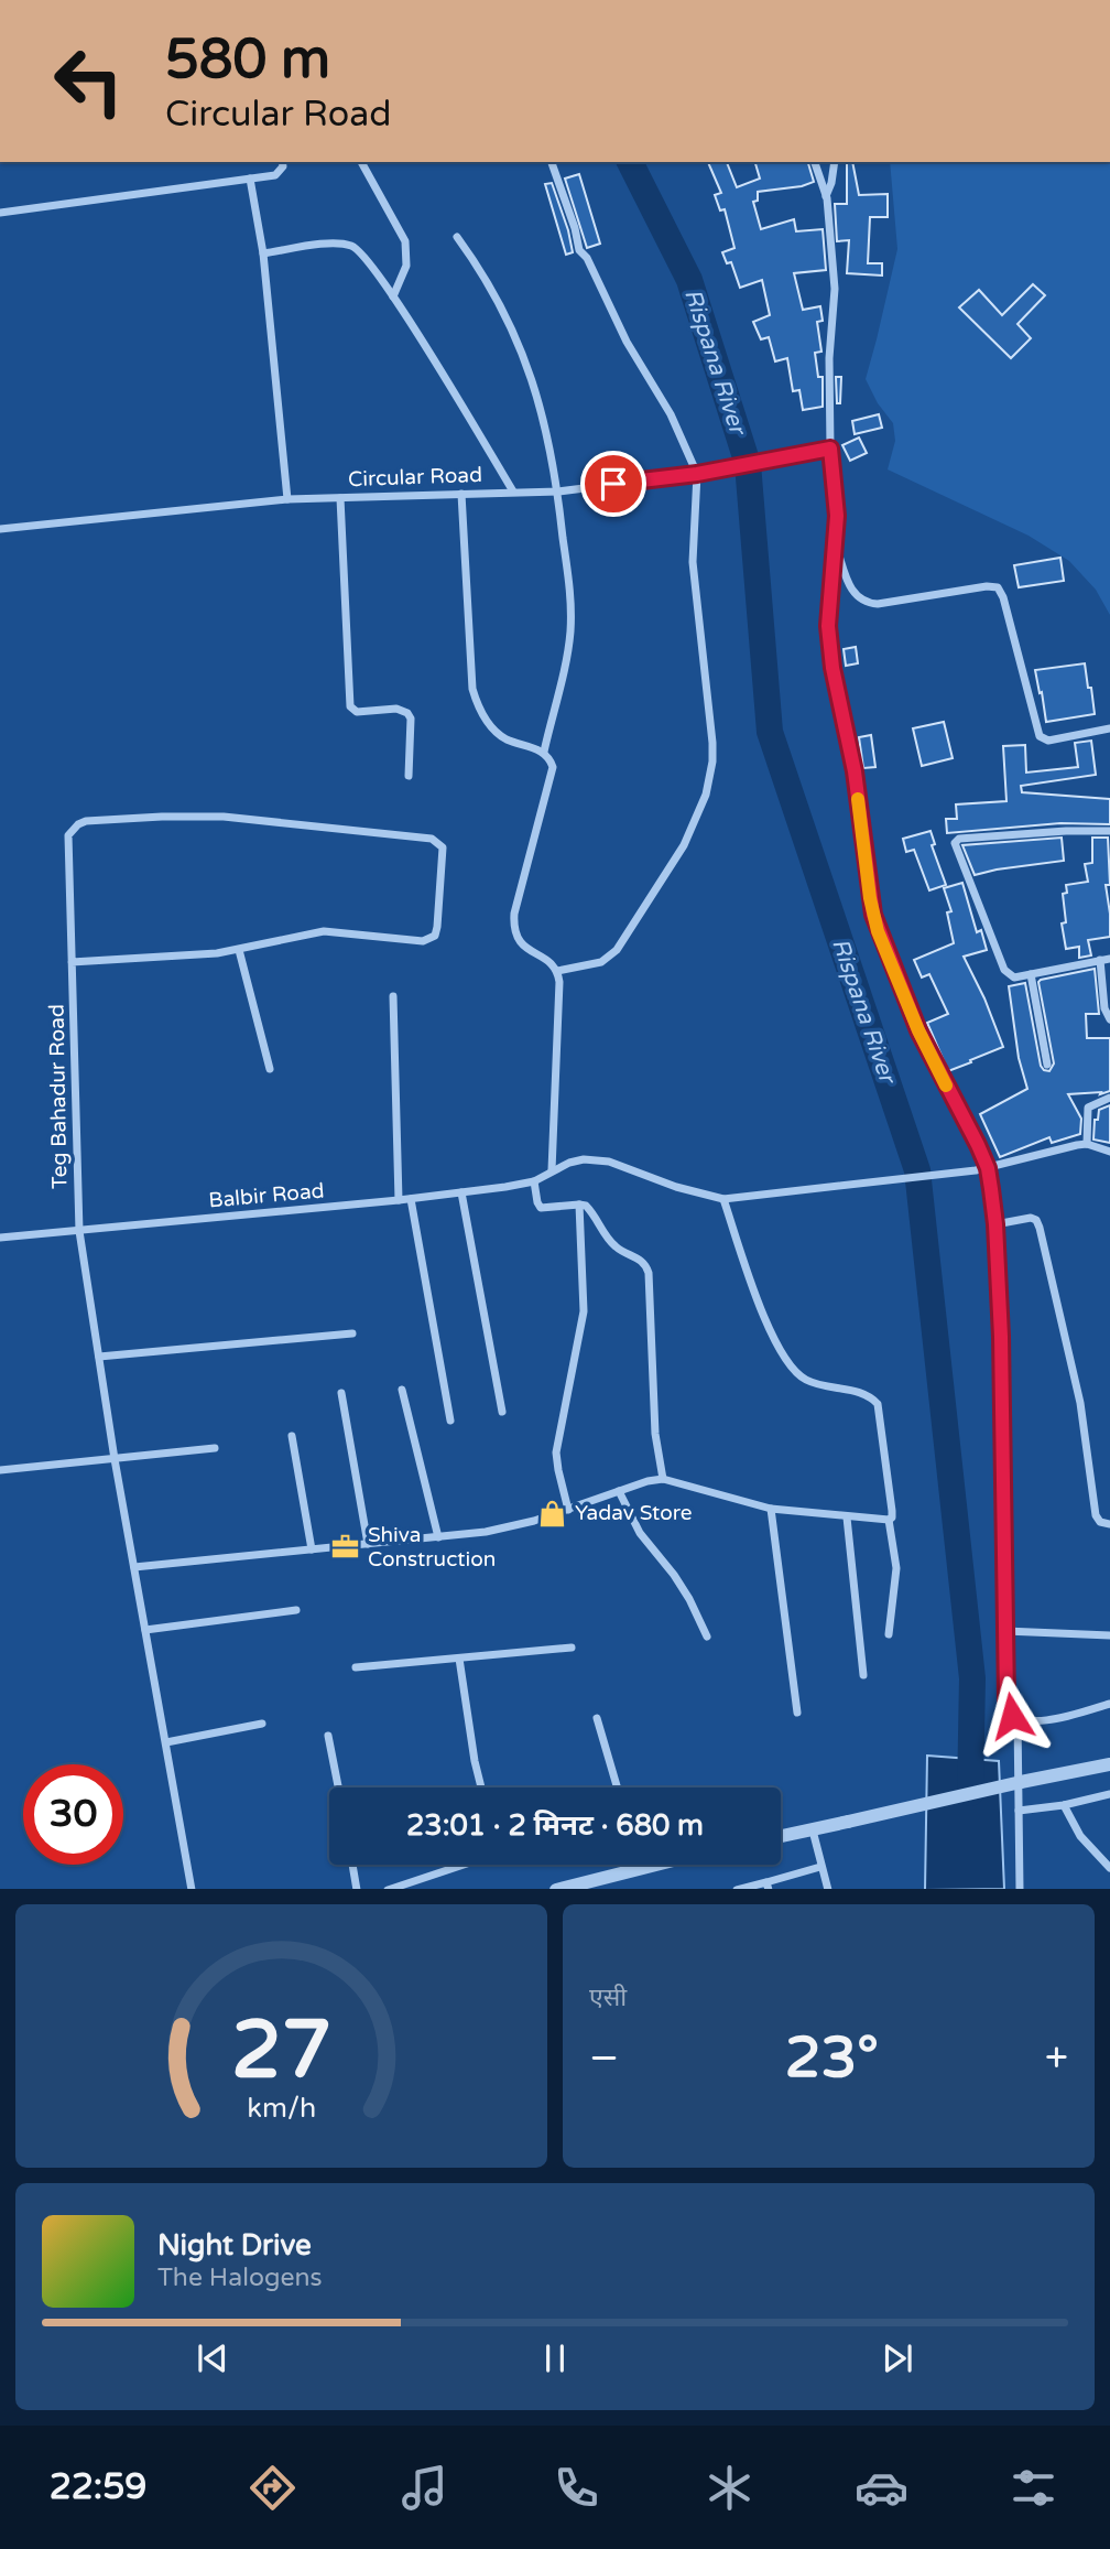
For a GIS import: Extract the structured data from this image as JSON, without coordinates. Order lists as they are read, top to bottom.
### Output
{
  "streets": {
    "street": ["Circular Road", "Teg Bahadur Road", "Balbir Road"]
  },
  "crossings": [
    ["Teg Bahadur Road", "Balbir Road"]
  ],
  "water": ["Rispana River"],
  "places": {
    "shop": ["Yadav Store"],
    "office": ["Shiva Construction"]
  },
  "page": {
    "turn": ["580 m", "Circular Road"],
    "limit": "30",
    "trip": "23:01 · 2 मिनट · 680 m",
    "tile": "एसी",
    "heat": ["−", "23°", "+"],
    "song": ["Night Drive", "The Halogens"],
    "tabs": "22:59",
    "gauge": ["27", "km/h"]
  }
}
